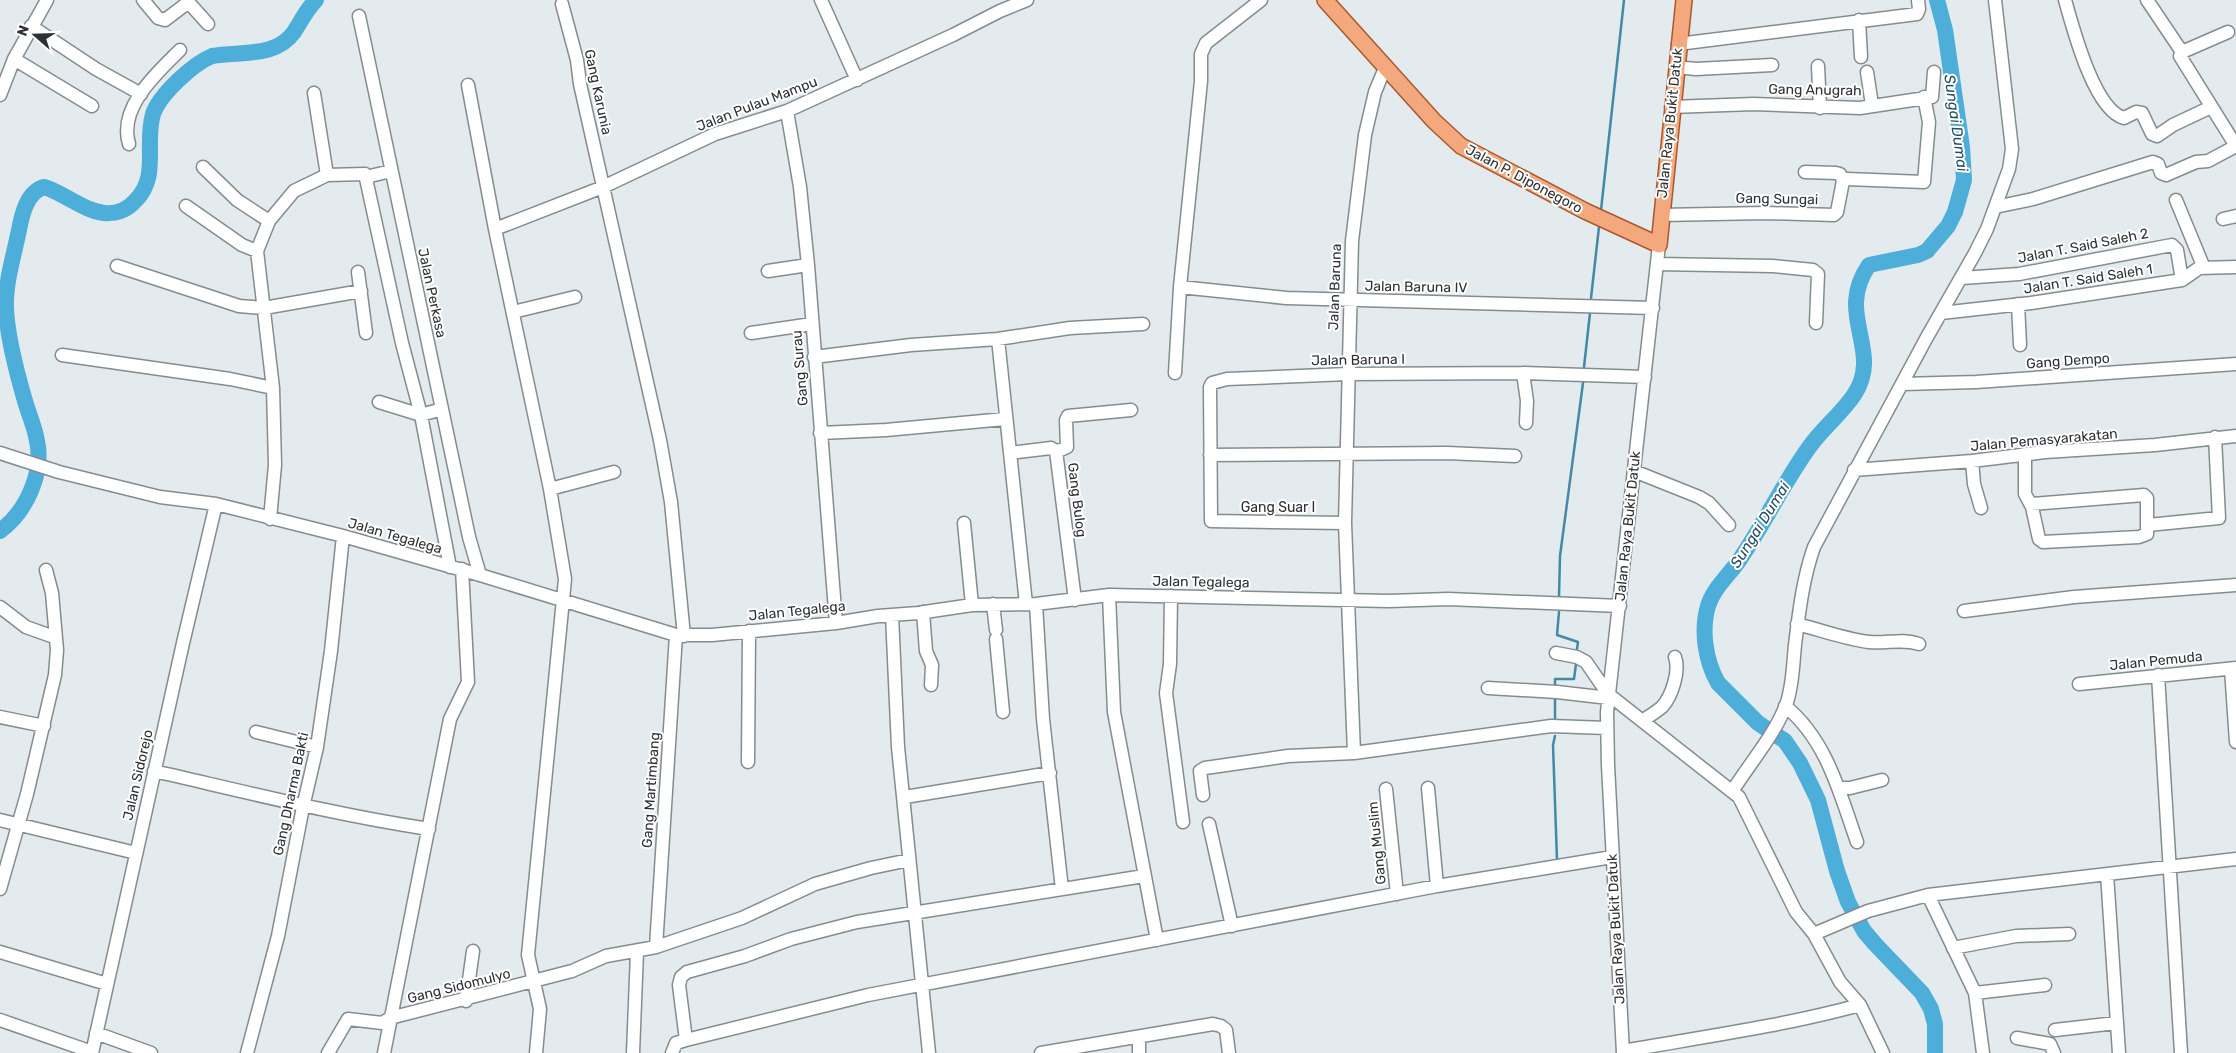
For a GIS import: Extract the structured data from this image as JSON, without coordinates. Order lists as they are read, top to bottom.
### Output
{
  "streets": {
    "main road": ["Jalan Raya Bukit Datuk", "Jalan P. Diponegoro"],
    "street": [
      "Gang Anugrah",
      "Gang Karunia",
      "Jalan Pulau Mampu",
      "Gang Sungai",
      "Jalan T. Said Saleh 2",
      "Jalan T. Said Saleh 1",
      "Jalan Baruna",
      "Jalan Baruna IV",
      "Jalan Perkasa",
      "Jalan Baruna I",
      "Gang Dempo",
      "Gang Surau",
      "Jalan Pemasyarakatan",
      "Gang Bulog",
      "Gang Suar I",
      "Jalan Tegalega",
      "Jalan Pemuda",
      "Jalan Sidorejo",
      "Gang Martimbang",
      "Gang Dharma Bakti",
      "Gang Muslim",
      "Gang Sidomulyo"
    ]
  },
  "crossings": [
    ["Gang Anugrah", "Jalan Raya Bukit Datuk"],
    ["Gang Karunia", "Jalan Pulau Mampu"],
    ["Gang Karunia", "Jalan Tegalega"],
    ["Gang Karunia", "Gang Martimbang"],
    ["Jalan Pulau Mampu", "Gang Surau"],
    ["Jalan Raya Bukit Datuk", "Jalan P. Diponegoro"],
    ["Jalan Raya Bukit Datuk", "Gang Sungai"],
    ["Jalan Raya Bukit Datuk", "Jalan Baruna IV"],
    ["Jalan Raya Bukit Datuk", "Jalan Baruna I"],
    ["Jalan Raya Bukit Datuk", "Jalan Tegalega"],
    ["Jalan P. Diponegoro", "Jalan Baruna"],
    ["Jalan T. Said Saleh 2", "Jalan T. Said Saleh 1"],
    ["Jalan Baruna", "Jalan Baruna IV"],
    ["Jalan Baruna", "Jalan Baruna I"],
    ["Jalan Baruna", "Gang Suar I"],
    ["Jalan Baruna", "Jalan Tegalega"],
    ["Jalan Perkasa", "Jalan Tegalega"],
    ["Jalan Baruna I", "Gang Suar I"],
    ["Gang Surau", "Jalan Tegalega"],
    ["Gang Bulog", "Jalan Tegalega"],
    ["Jalan Tegalega", "Jalan Sidorejo"],
    ["Jalan Tegalega", "Gang Martimbang"],
    ["Jalan Tegalega", "Gang Dharma Bakti"],
    ["Gang Martimbang", "Gang Sidomulyo"]
  ],
  "water": ["Sungai Dumai"],
  "north": "left"
}
